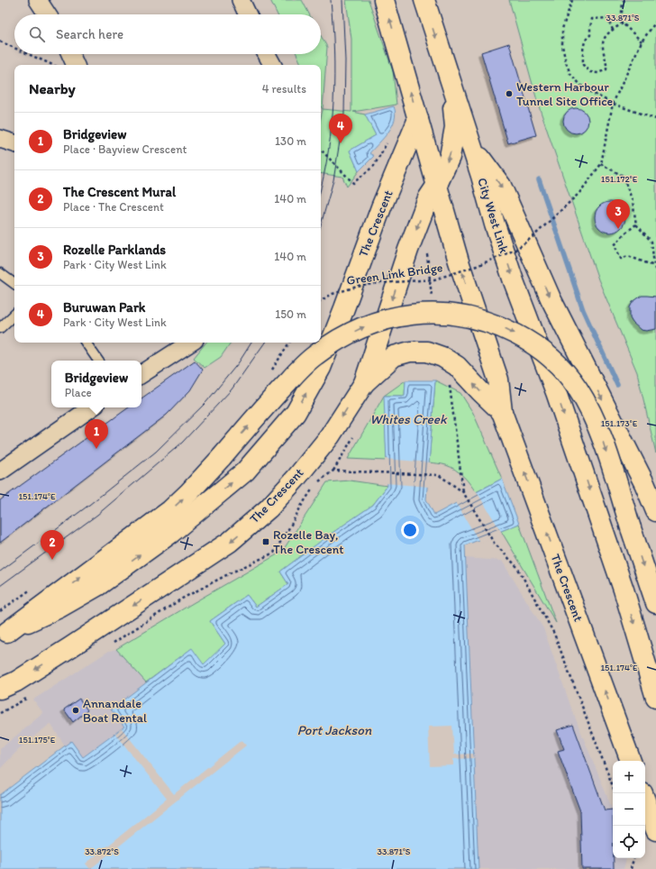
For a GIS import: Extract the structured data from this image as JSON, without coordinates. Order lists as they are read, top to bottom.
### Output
{
  "streets": {
    "main road": ["City West Link", "The Crescent"],
    "path": ["Green Link Bridge"]
  },
  "crossings": [
    ["City West Link", "The Crescent"]
  ],
  "water": ["Whites Creek", "Port Jackson"],
  "places": {
    "other": ["Western Harbour Tunnel Site Office", "Annandale Boat Rental"],
    "transit": ["Rozelle Bay, The Crescent"]
  },
  "page": {
    "search": "Search here",
    "heading": ["Nearby", "4 results"],
    "list": [
      {
        "mark": "1",
        "name": "Bridgeview",
        "note": "Place · Bayview Crescent",
        "value": "130 m"
      },
      {
        "mark": "2",
        "name": "The Crescent Mural",
        "note": "Place · The Crescent",
        "value": "140 m"
      },
      {
        "mark": "3",
        "name": "Rozelle Parklands",
        "note": "Park · City West Link",
        "value": "140 m"
      },
      {
        "mark": "4",
        "name": "Buruwan Park",
        "note": "Park · City West Link",
        "value": "150 m"
      }
    ],
    "pins": [
      "4",
      "3",
      "1",
      "2"
    ],
    "popup": ["Bridgeview", "Place"],
    "map_buttons": ["+", "−"]
  },
  "coordinates": [
    "33.871°S",
    "151.172°E",
    "151.173°E",
    "151.174°E",
    "151.175°E",
    "33.872°S"
  ]
}
